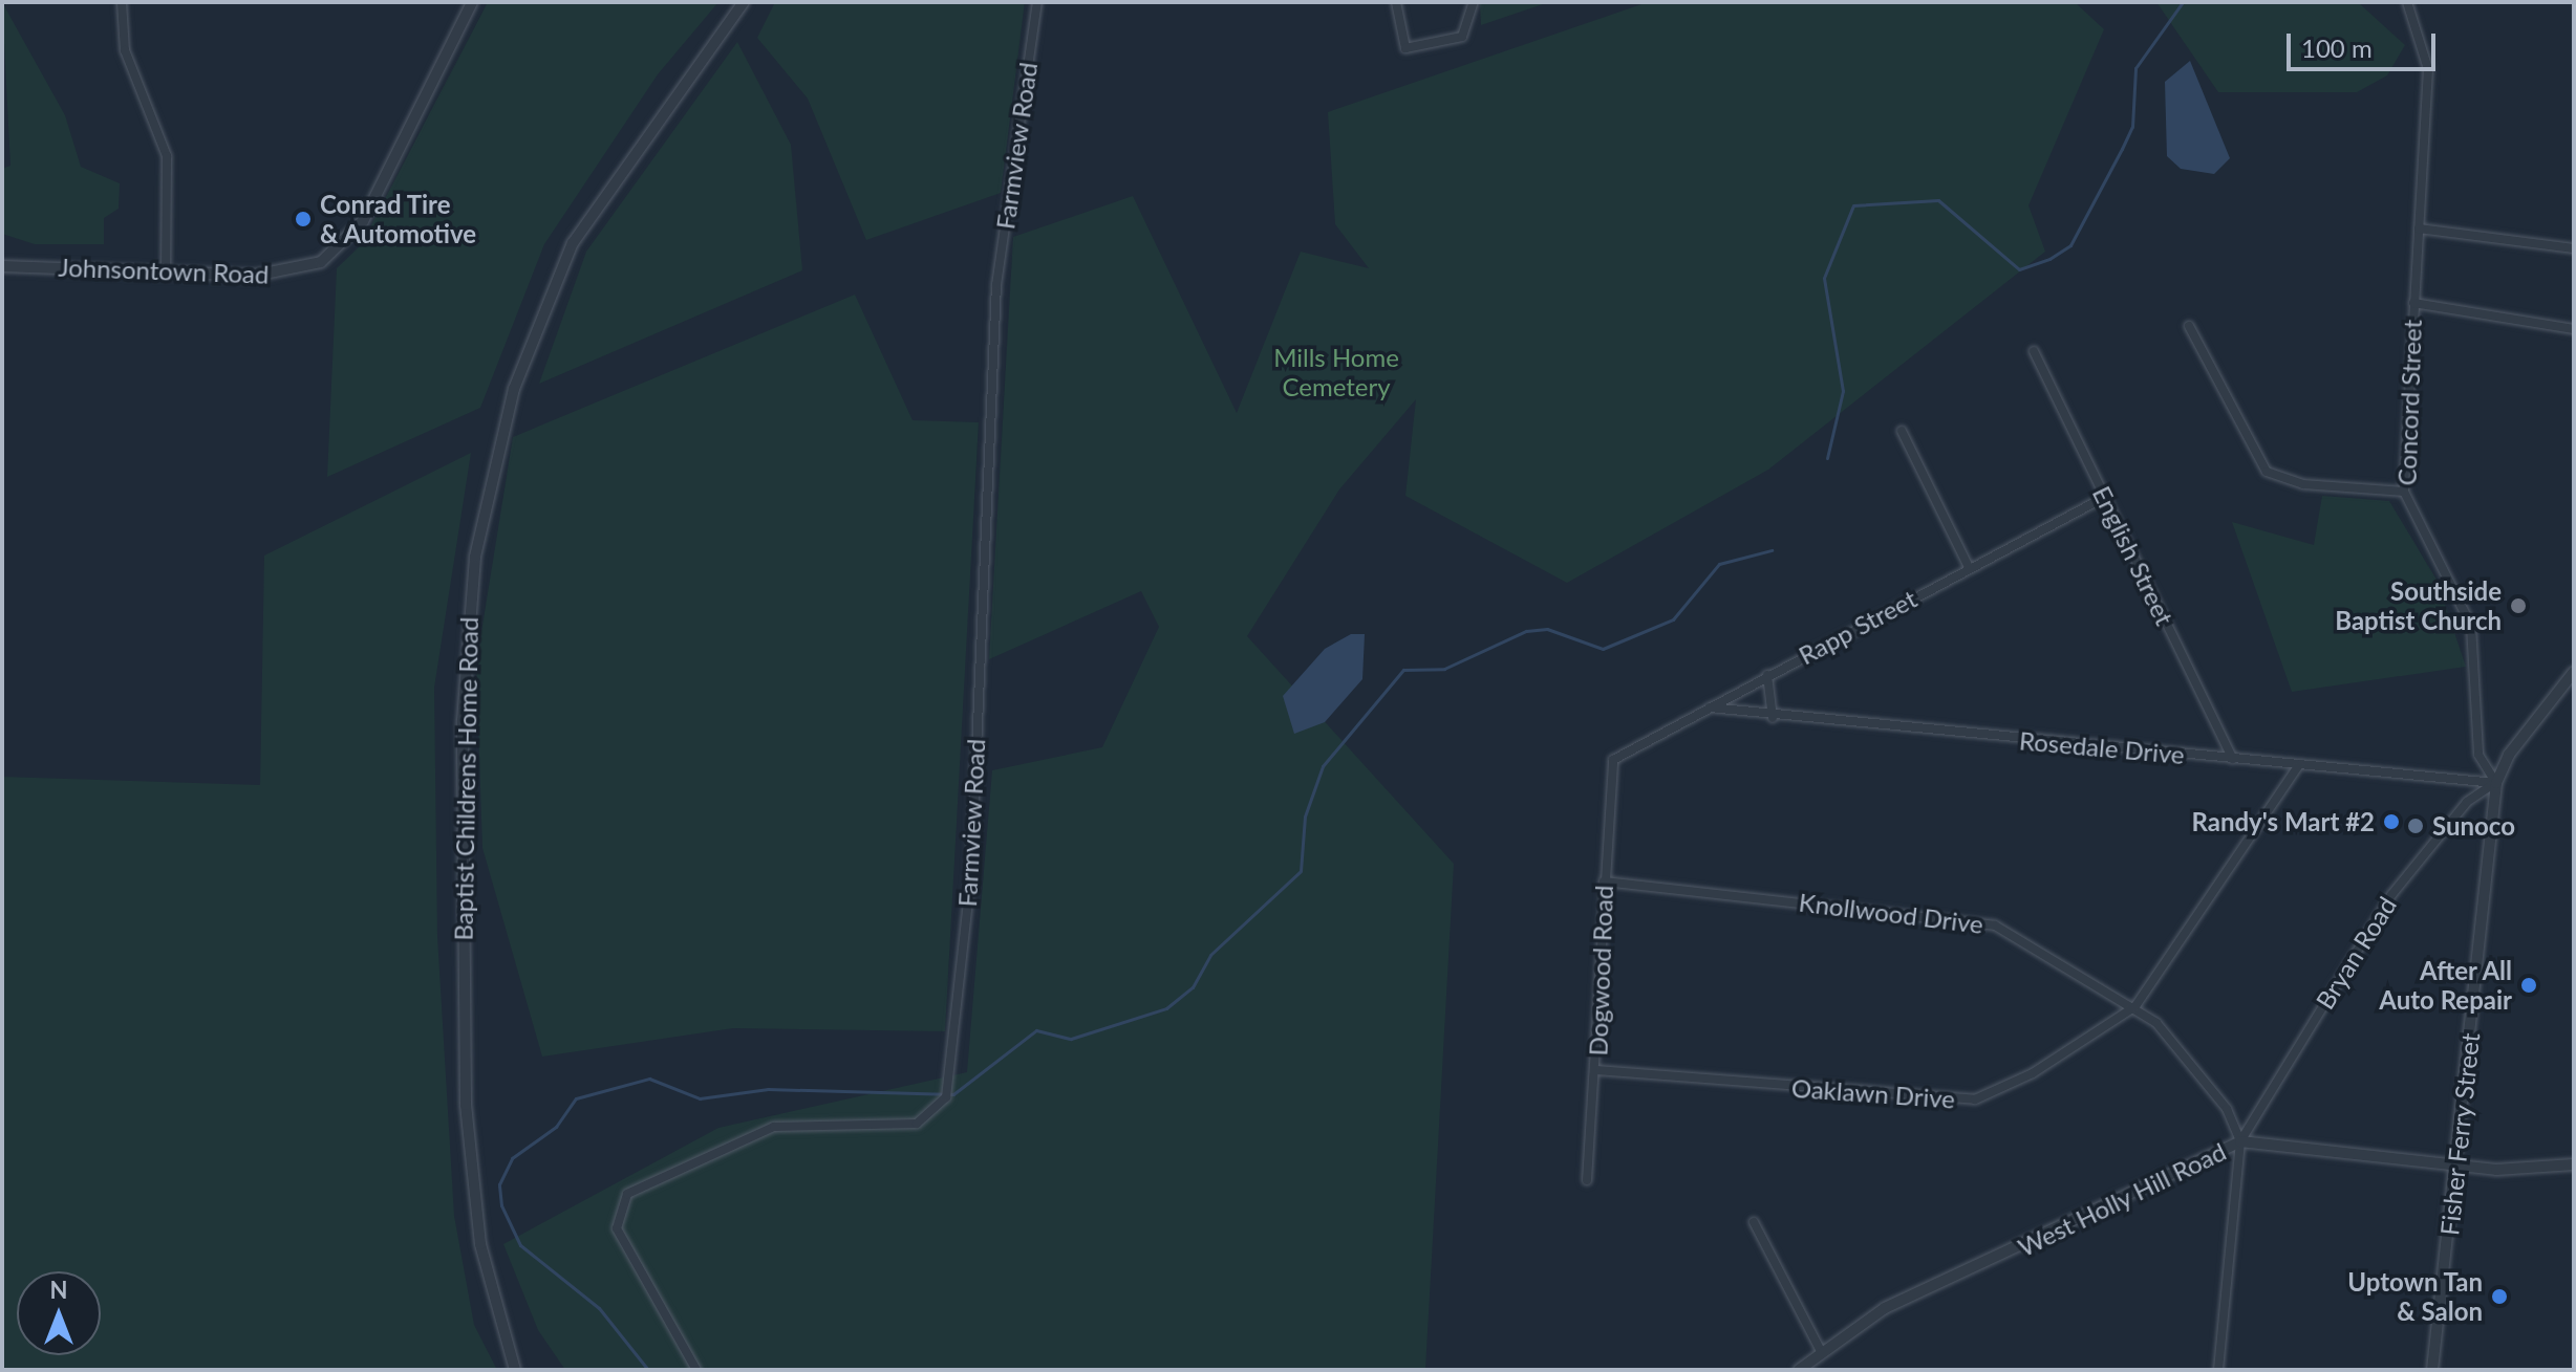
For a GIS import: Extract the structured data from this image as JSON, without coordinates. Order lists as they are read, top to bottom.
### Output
{
  "streets": {
    "street": [
      "Farmview Road",
      "Johnsontown Road",
      "Concord Street",
      "English Street",
      "Rapp Street",
      "Rosedale Drive",
      "Baptist Childrens Home Road",
      "Knollwood Drive",
      "Bryan Road",
      "Dogwood Road",
      "Oaklawn Drive",
      "Fisher Ferry Street",
      "West Holly Hill Road"
    ]
  },
  "crossings": [
    ["Concord Street", "Rosedale Drive"],
    ["Concord Street", "Bryan Road"],
    ["Concord Street", "Fisher Ferry Street"],
    ["English Street", "Rapp Street"],
    ["English Street", "Rosedale Drive"],
    ["Rapp Street", "Rosedale Drive"],
    ["Rapp Street", "Dogwood Road"],
    ["Rosedale Drive", "Bryan Road"],
    ["Rosedale Drive", "Oaklawn Drive"],
    ["Rosedale Drive", "Fisher Ferry Street"],
    ["Knollwood Drive", "Bryan Road"],
    ["Knollwood Drive", "Dogwood Road"],
    ["Knollwood Drive", "Oaklawn Drive"],
    ["Knollwood Drive", "West Holly Hill Road"],
    ["Bryan Road", "Fisher Ferry Street"],
    ["Bryan Road", "West Holly Hill Road"],
    ["Dogwood Road", "Oaklawn Drive"],
    ["Fisher Ferry Street", "West Holly Hill Road"]
  ],
  "parks": ["Mills Home Cemetery"],
  "places": [
    "Conrad Tire & Automotive",
    "Southside Baptist Church",
    "Randy's Mart #2",
    "Sunoco",
    "After All Auto Repair",
    "Uptown Tan & Salon"
  ],
  "scale_bar": "100 m",
  "north": "top"
}
